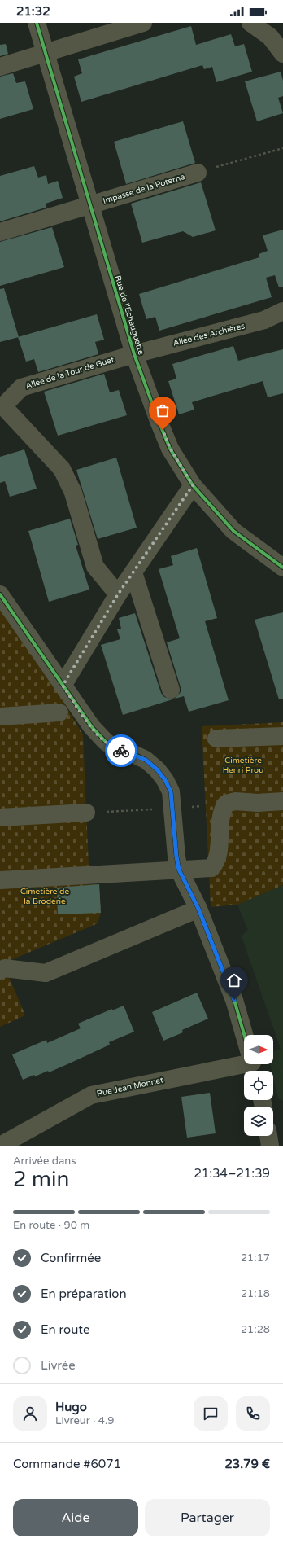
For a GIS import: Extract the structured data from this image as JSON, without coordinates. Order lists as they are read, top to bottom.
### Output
{
  "streets": {
    "street": [
      "Impasse de la Poterne",
      "Rue de l'Échauguette",
      "Allée des Archières",
      "Allée de la Tour de Guet",
      "Rue Jean Monnet"
    ]
  },
  "crossings": [
    ["Impasse de la Poterne", "Rue de l'Échauguette"],
    ["Rue de l'Échauguette", "Allée des Archières"],
    ["Rue de l'Échauguette", "Allée de la Tour de Guet"],
    ["Allée des Archières", "Allée de la Tour de Guet"]
  ],
  "parks": ["Cimetière Henri Prou", "Cimetière de la Broderie"],
  "north": "right",
  "page": {
    "status": "21:32",
    "heading": ["2 min", "Arrivée dans", "21:34–21:39"],
    "panel": [
      "Hugo",
      "Livreur · 4.9",
      "Commande #6071",
      "23.79 €"
    ],
    "bar": "En route · 90 m",
    "list": [
      ["Confirmée", "21:17"],
      ["En préparation", "21:18"],
      ["En route", "21:28"],
      "Livrée"
    ],
    "buttons": ["Aide", "Partager"]
  }
}
